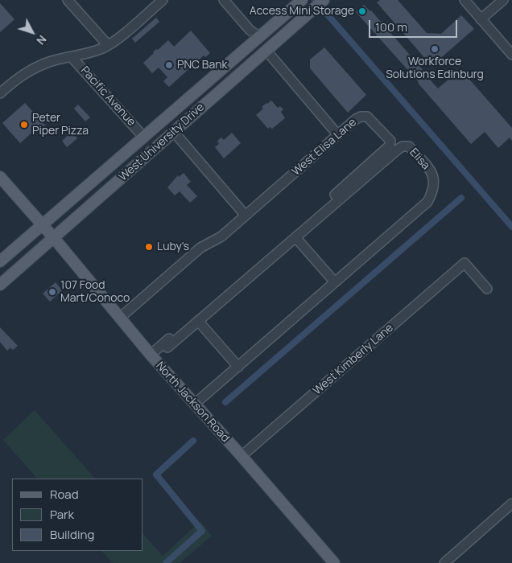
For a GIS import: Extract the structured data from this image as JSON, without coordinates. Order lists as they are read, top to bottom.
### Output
{
  "streets": {
    "main road": ["West University Drive", "North Jackson Road"],
    "street": [
      "Pacific Avenue",
      "West Elisa Lane",
      "Elisa",
      "West Kimberly Lane"
    ]
  },
  "crossings": [
    ["Pacific Avenue", "West University Drive"],
    ["West University Drive", "North Jackson Road"],
    ["West Elisa Lane", "North Jackson Road"],
    ["Elisa", "North Jackson Road"],
    ["West Kimberly Lane", "North Jackson Road"]
  ],
  "places": [
    "Access Mini Storage",
    "Workforce Solutions Edinburg",
    "PNC Bank",
    "Peter Piper Pizza",
    "Luby's",
    "107 Food Mart/Conoco"
  ],
  "legend": ["Road", "Park", "Building"],
  "scale_bar": "100 m",
  "north": "bottom right"
}
